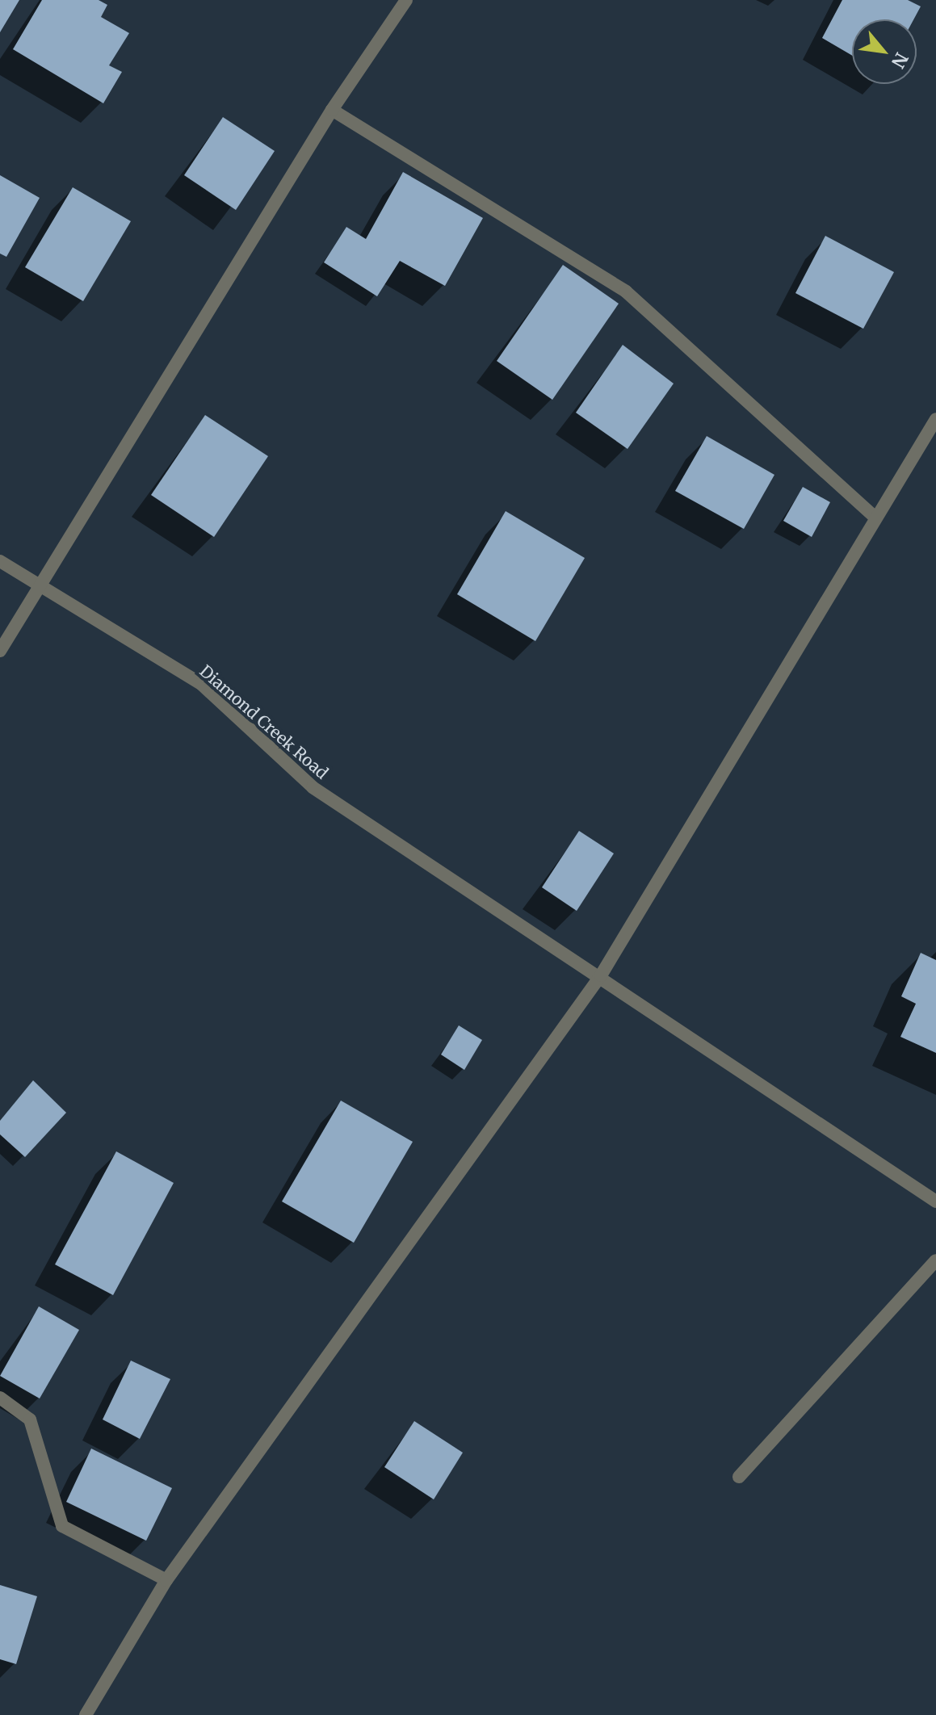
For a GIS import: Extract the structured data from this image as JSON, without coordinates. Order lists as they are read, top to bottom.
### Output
{
  "streets": {
    "street": ["Diamond Creek Road"]
  },
  "north": "bottom right"
}
